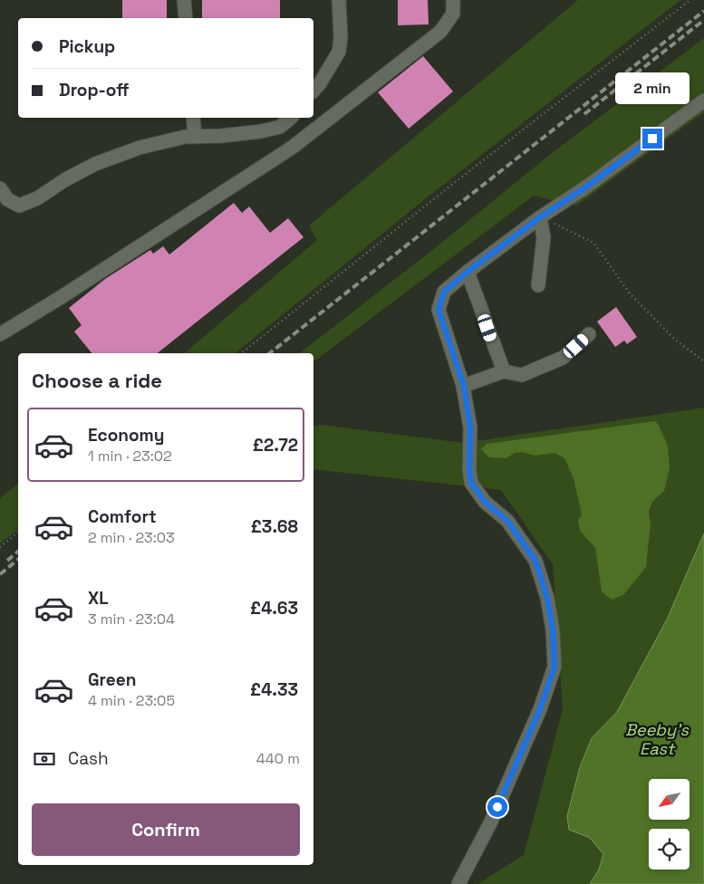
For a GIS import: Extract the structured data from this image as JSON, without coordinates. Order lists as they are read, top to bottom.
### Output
{
  "water": ["Beeby's East"],
  "north": "bottom left",
  "page": {
    "banner": ["Pickup", "Drop-off"],
    "bubble": "2 min",
    "heading": "Choose a ride",
    "list": [
      {
        "name": "Economy",
        "note": "1 min · 23:02",
        "value": "£2.72"
      },
      {
        "name": "Comfort",
        "note": "2 min · 23:03",
        "value": "£3.68"
      },
      {
        "name": "XL",
        "note": "3 min · 23:04",
        "value": "£4.63"
      },
      {
        "name": "Green",
        "note": "4 min · 23:05",
        "value": "£4.33"
      }
    ],
    "pay": ["Cash", "440 m"],
    "buttons": "Confirm"
  }
}
